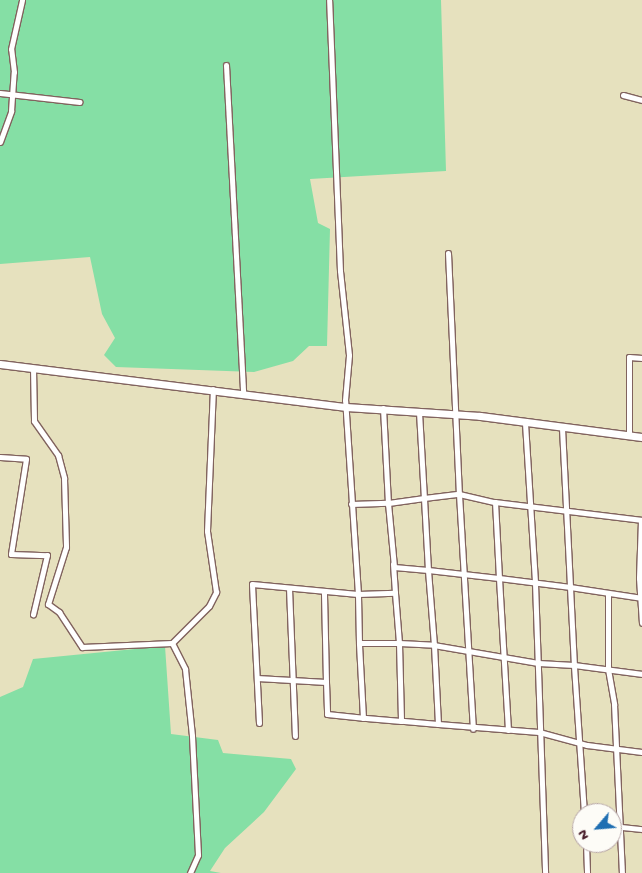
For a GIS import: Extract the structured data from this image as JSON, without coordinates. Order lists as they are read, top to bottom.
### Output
{
  "north": "bottom left"
}
